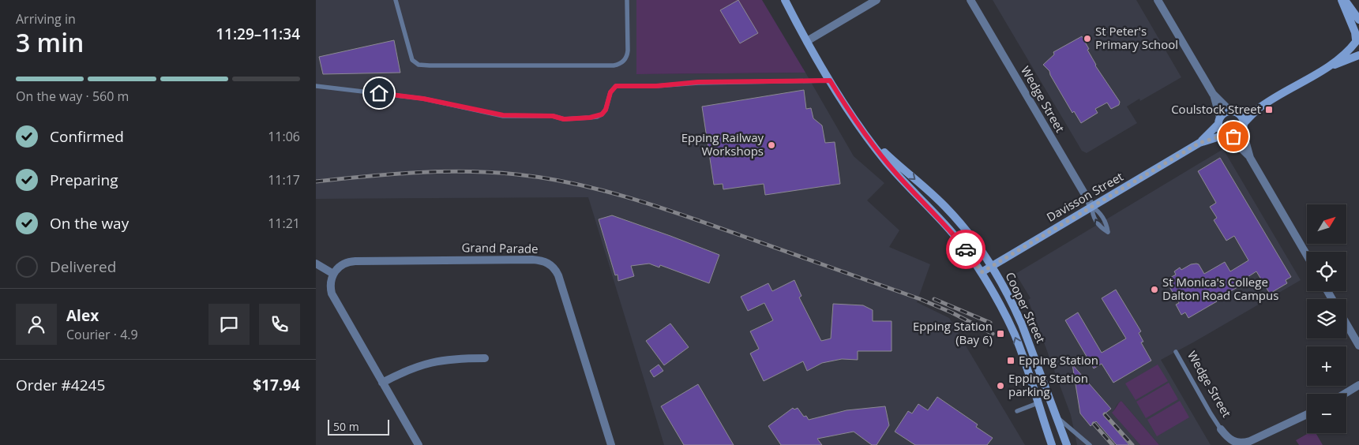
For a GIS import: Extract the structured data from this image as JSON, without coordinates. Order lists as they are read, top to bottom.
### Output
{
  "streets": {
    "main road": ["Davisson Street", "Cooper Street"],
    "street": ["Wedge Street", "Grand Parade"]
  },
  "crossings": [
    ["Wedge Street", "Davisson Street"],
    ["Davisson Street", "Cooper Street"]
  ],
  "places": {
    "other": [
      "St Peter's Primary School",
      "Epping Railway Workshops",
      "St Monica's College Dalton Road Campus",
      "Epping Station parking"
    ],
    "transit": ["Coulstock Street", "Epping Station (Bay 6)", "Epping Station"]
  },
  "scale_bar": "50 m",
  "north": "top right",
  "page": {
    "heading": ["3 min", "Arriving in", "11:29–11:34"],
    "panel": [
      "Alex",
      "Courier · 4.9",
      "Order #4245",
      "$17.94"
    ],
    "bar": "On the way · 560 m",
    "list": [
      ["Confirmed", "11:06"],
      ["Preparing", "11:17"],
      ["On the way", "11:21"],
      "Delivered"
    ],
    "map_buttons": ["+", "−"],
    "scale": "50 m"
  }
}
